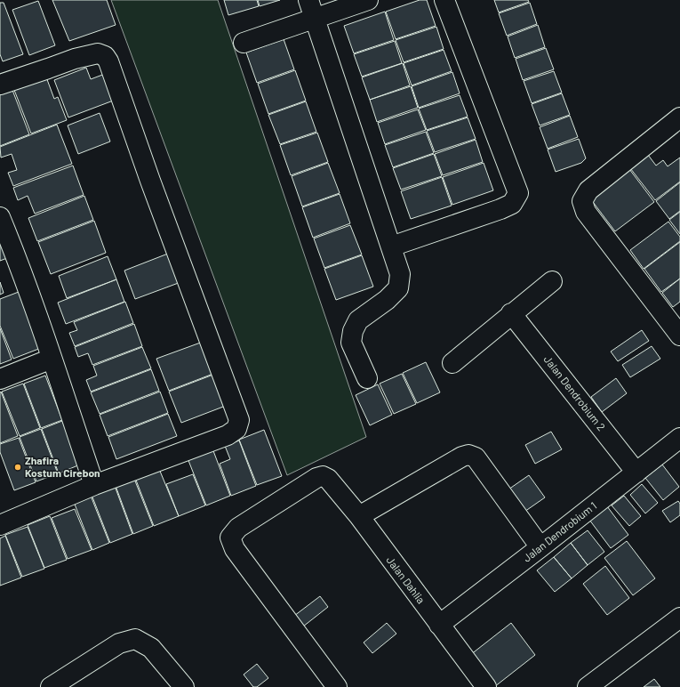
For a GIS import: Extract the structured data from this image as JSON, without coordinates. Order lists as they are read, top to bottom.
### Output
{
  "streets": {
    "street": ["Jalan Dendrobium 2", "Jalan Dendrobium 1", "Jalan Dahlia"]
  },
  "crossings": [
    ["Jalan Dendrobium 2", "Jalan Dendrobium 1"],
    ["Jalan Dendrobium 1", "Jalan Dahlia"]
  ],
  "places": ["Zhafira Kostum Cirebon"]
}
